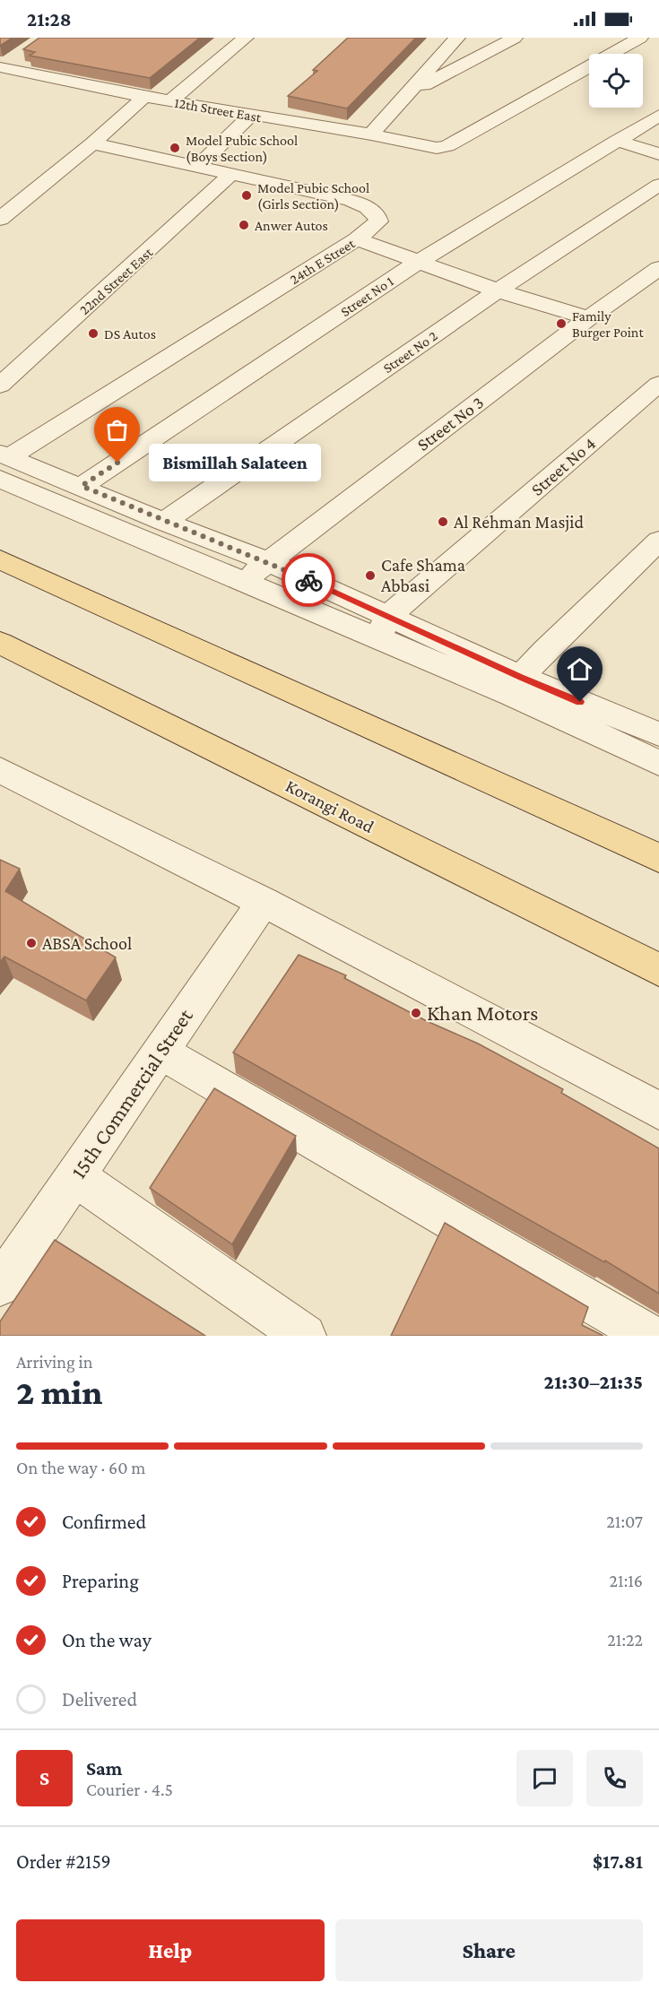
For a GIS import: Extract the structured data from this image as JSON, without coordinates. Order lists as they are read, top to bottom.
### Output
{
  "streets": {
    "main road": ["Korangi Road"],
    "street": [
      "12th Street East",
      "24th E Street",
      "22nd Street East",
      "Street No 1",
      "Street No 2",
      "Street No 3",
      "Street No 4",
      "15th Commercial Street"
    ]
  },
  "crossings": [
    ["24th E Street", "22nd Street East"]
  ],
  "places": [
    "Model Pubic School (Boys Section)",
    "Model Pubic School (Girls Section)",
    "Anwer Autos",
    "Family Burger Point",
    "DS Autos",
    "Bismillah Salateen",
    "Al Rehman Masjid",
    "Cafe Shama Abbasi",
    "ABSA School",
    "Khan Motors"
  ],
  "page": {
    "status": "21:28",
    "bubble": "Bismillah Salateen",
    "heading": ["2 min", "Arriving in", "21:30–21:35"],
    "panel": [
      "Sam",
      "Courier · 4.5",
      "Order #2159",
      "$17.81"
    ],
    "bar": "On the way · 60 m",
    "list": [
      ["Confirmed", "21:07"],
      ["Preparing", "21:16"],
      ["On the way", "21:22"],
      "Delivered"
    ],
    "round": "S",
    "buttons": ["Help", "Share"]
  }
}
